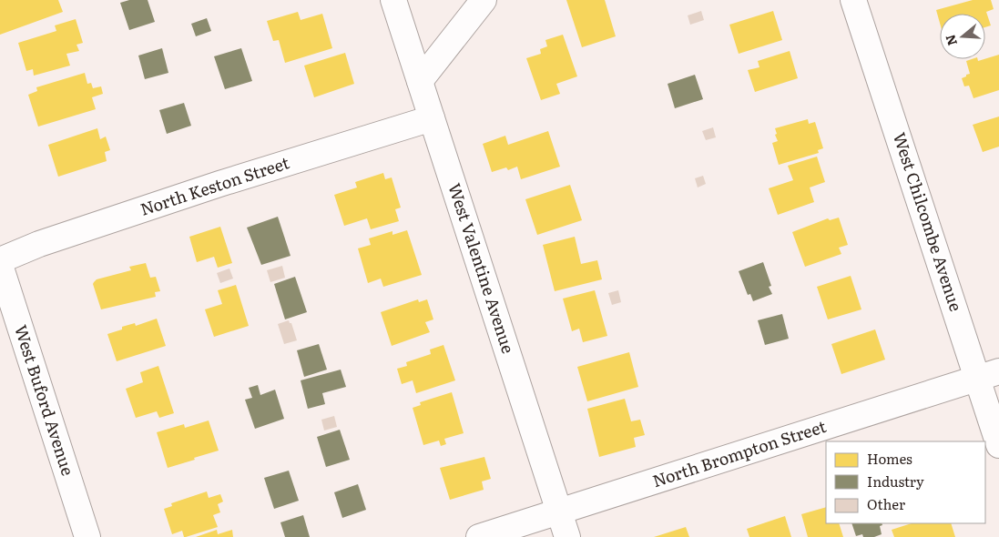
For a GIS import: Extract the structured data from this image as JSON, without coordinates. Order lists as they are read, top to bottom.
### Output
{
  "streets": {
    "street": [
      "North Keston Street",
      "West Chilcombe Avenue",
      "West Valentine Avenue",
      "West Buford Avenue",
      "North Brompton Street"
    ]
  },
  "crossings": [
    ["North Keston Street", "West Valentine Avenue"],
    ["West Chilcombe Avenue", "North Brompton Street"],
    ["West Valentine Avenue", "North Brompton Street"]
  ],
  "legend": ["Homes", "Industry", "Other"],
  "north": "left"
}
